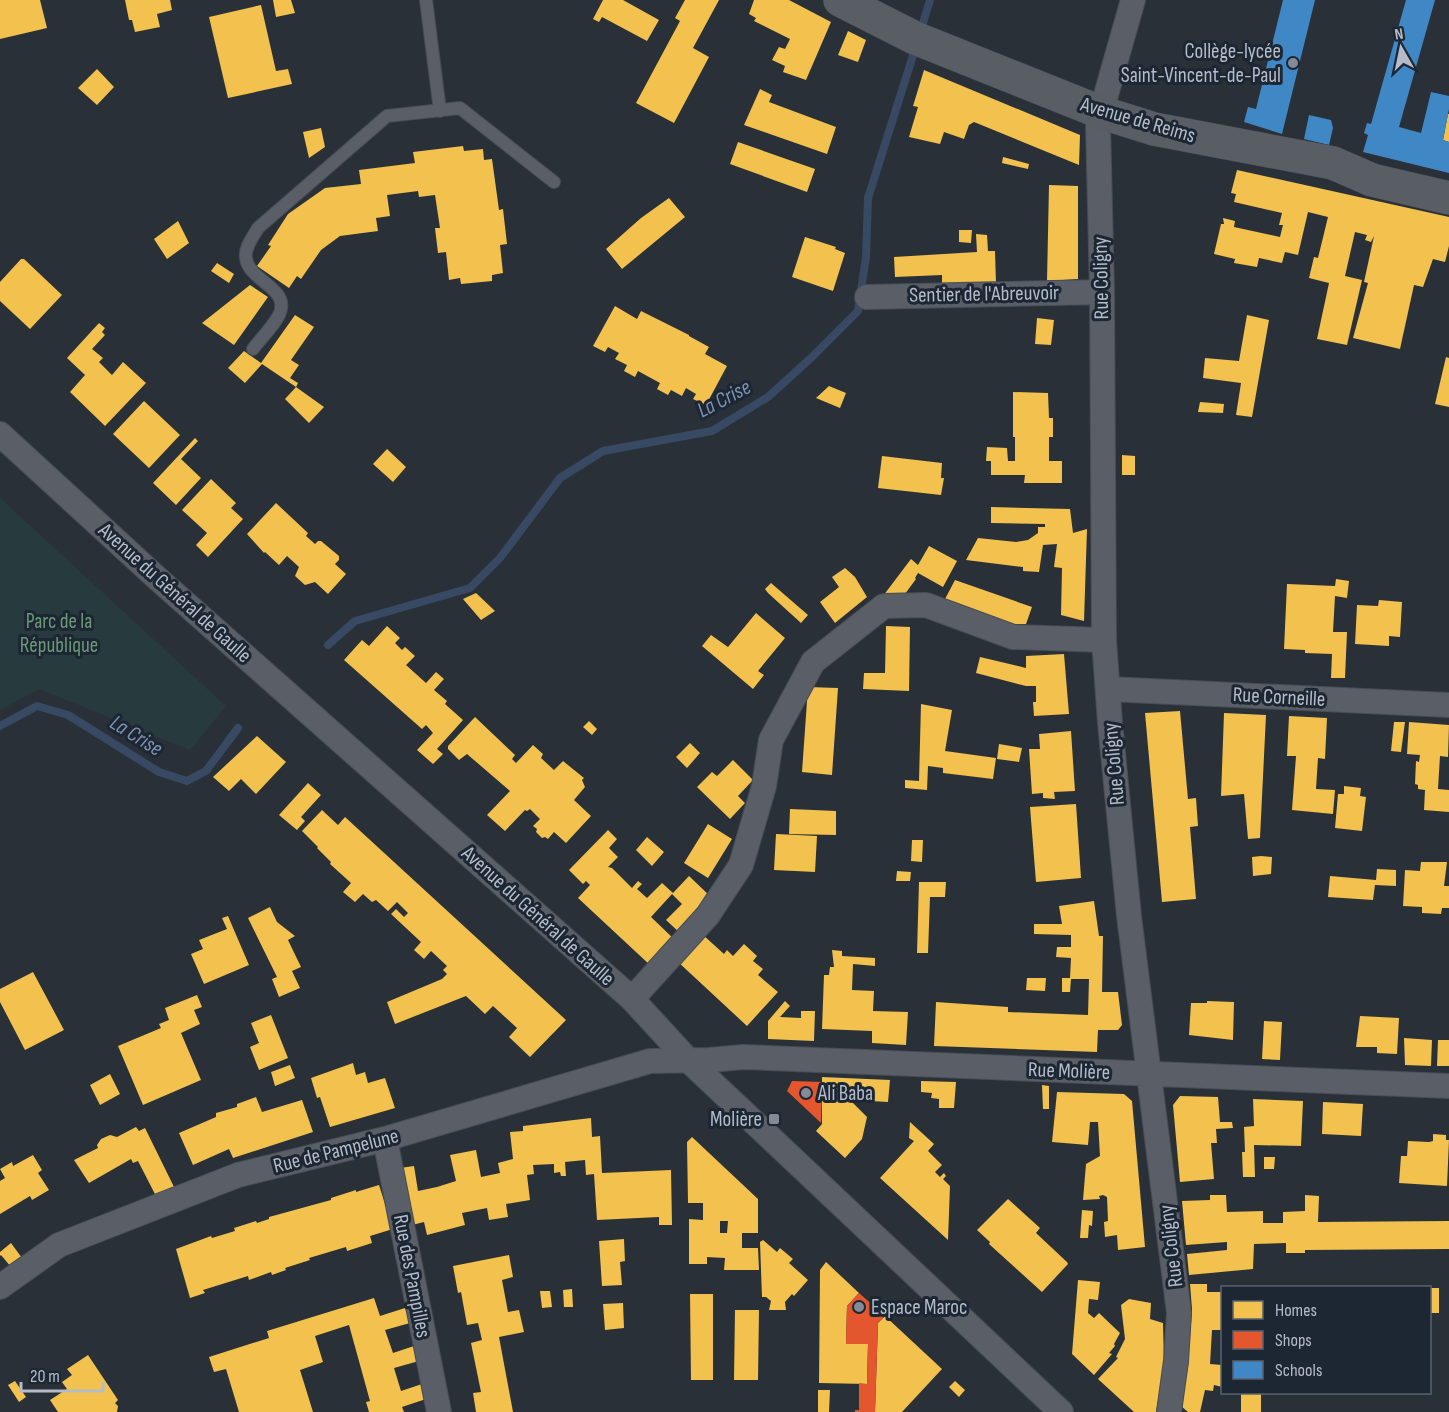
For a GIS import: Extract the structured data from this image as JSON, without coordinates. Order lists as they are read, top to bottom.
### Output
{
  "streets": {
    "main road": ["Avenue de Reims"],
    "street": [
      "Rue Coligny",
      "Sentier de l'Abreuvoir",
      "Avenue du Général de Gaulle",
      "Rue Corneille",
      "Rue Molière",
      "Rue de Pampelune",
      "Rue des Pampilles"
    ]
  },
  "crossings": [
    ["Avenue de Reims", "Rue Coligny"],
    ["Rue Coligny", "Sentier de l'Abreuvoir"],
    ["Rue Coligny", "Rue Corneille"],
    ["Rue Coligny", "Rue Molière"],
    ["Avenue du Général de Gaulle", "Rue Molière"],
    ["Avenue du Général de Gaulle", "Rue de Pampelune"],
    ["Rue Molière", "Rue de Pampelune"],
    ["Rue de Pampelune", "Rue des Pampilles"]
  ],
  "water": ["La Crise"],
  "parks": ["Parc de la République"],
  "places": {
    "other": ["Collège-lycée Saint-Vincent-de-Paul", "Ali Baba", "Espace Maroc"],
    "transit": ["Molière"]
  },
  "legend": ["Homes", "Shops", "Schools"],
  "scale_bar": "20 m",
  "north": "top"
}
